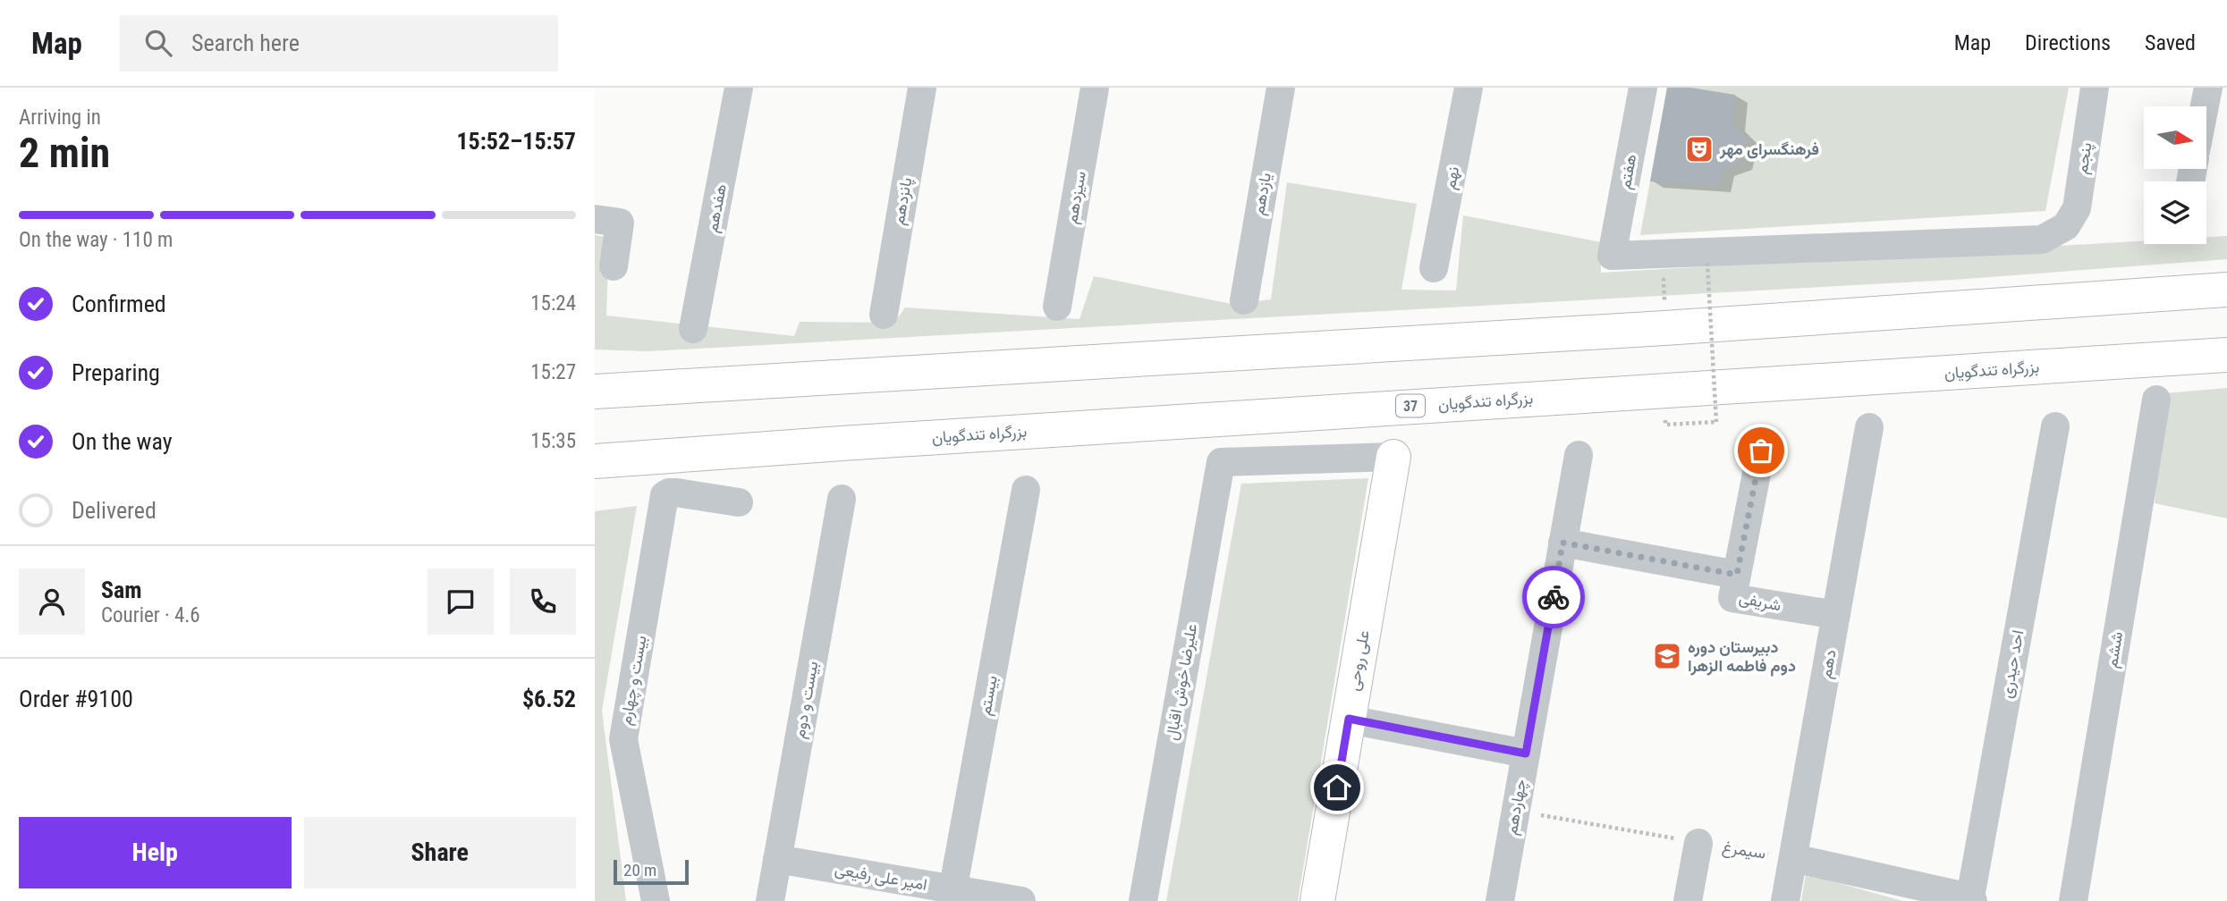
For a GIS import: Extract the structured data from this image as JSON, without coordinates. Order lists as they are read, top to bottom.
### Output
{
  "streets": {
    "main road": ["بزرگراه تندگویان", "37", "علی روحی"],
    "street": [
      "پنجم",
      "هفتم",
      "نهم",
      "یازدهم",
      "سیزدهم",
      "پانزدهم",
      "هفدهم",
      "شریفی",
      "ششم",
      "دهم",
      "احد حیدری",
      "بیست و چهارم",
      "علیرضا خوش اقبال",
      "بیستم",
      "بیست و دوم",
      "چهاردهم",
      "امیر علی رفیعی"
    ],
    "path": ["سیمرغ"]
  },
  "crossings": [
    ["پنجم", "هفتم"],
    ["شریفی", "دهم"],
    ["شریفی", "چهاردهم"],
    ["علی روحی", "علیرضا خوش اقبال"],
    ["دهم", "سیمرغ"],
    ["بیستم", "امیر علی رفیعی"],
    ["بیست و دوم", "امیر علی رفیعی"],
    ["چهاردهم", "سیمرغ"]
  ],
  "places": {
    "theatre": ["فرهنگسرای مهر"],
    "school or university": ["دبیرستان دوره دوم فاطمه الزهرا"]
  },
  "scale_bar": "20 m",
  "north": "right",
  "page": {
    "header": "Map",
    "search": "Search here",
    "nav": ["Map", "Directions", "Saved"],
    "heading": ["2 min", "Arriving in", "15:52–15:57"],
    "panel": [
      "Sam",
      "Courier · 4.6",
      "Order #9100",
      "$6.52"
    ],
    "bar": "On the way · 110 m",
    "list": [
      ["Confirmed", "15:24"],
      ["Preparing", "15:27"],
      ["On the way", "15:35"],
      "Delivered"
    ],
    "buttons": ["Help", "Share"],
    "scale": "20 m"
  }
}
